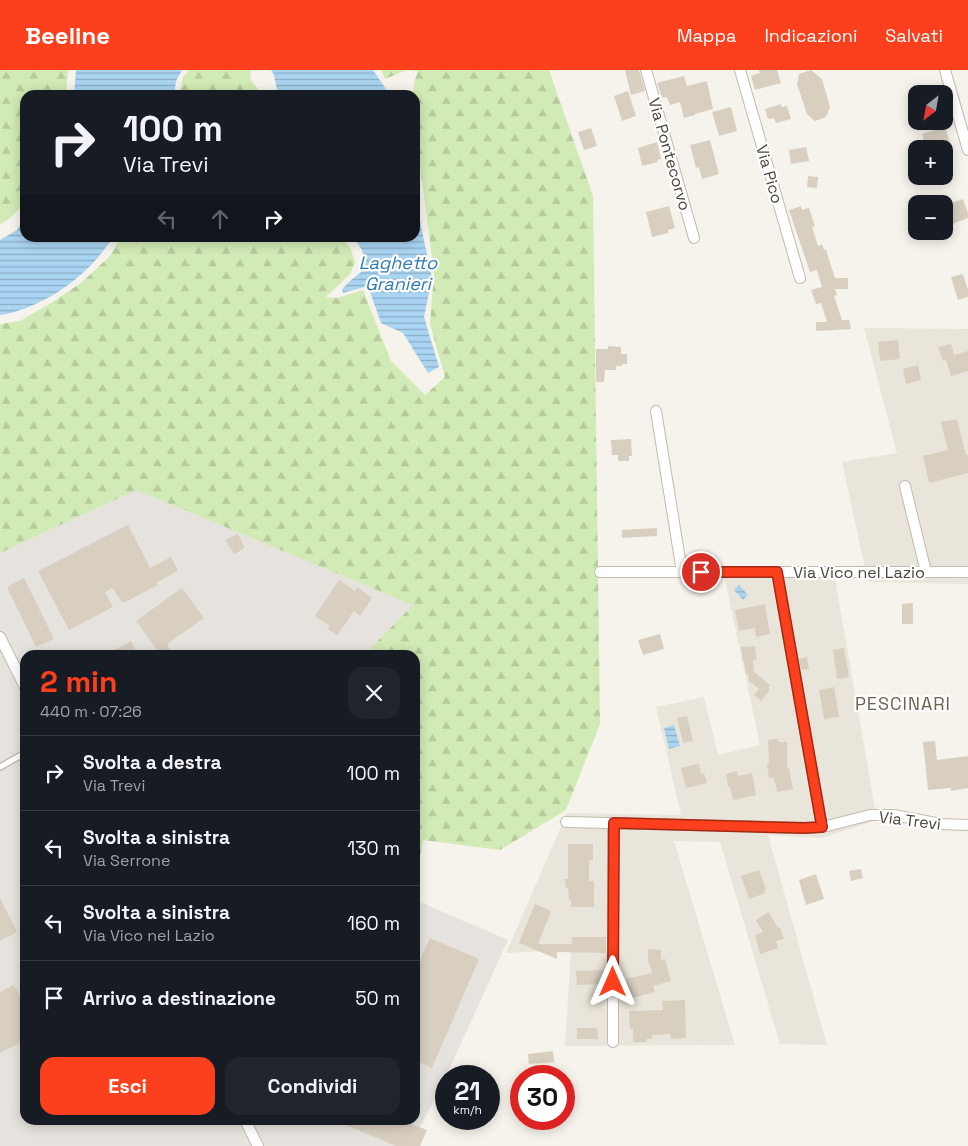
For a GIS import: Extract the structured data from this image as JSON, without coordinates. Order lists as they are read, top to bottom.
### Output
{
  "streets": {
    "street": [
      "Via Pontecorvo",
      "Via Pico",
      "Via Vico nel Lazio",
      "Via Trevi"
    ]
  },
  "districts": ["PESCINARI"],
  "water": ["Laghetto Granieri"],
  "north": "bottom left",
  "page": {
    "header": "Beeline",
    "nav": ["Mappa", "Indicazioni", "Salvati"],
    "map_buttons": ["+", "−"],
    "turn": ["100 m", "Via Trevi"],
    "heading": ["2 min", "440 m · 07:26"],
    "list": [
      {
        "name": "Svolta a destra",
        "note": "Via Trevi",
        "value": "100 m"
      },
      {
        "name": "Svolta a sinistra",
        "note": "Via Serrone",
        "value": "130 m"
      },
      {
        "name": "Svolta a sinistra",
        "note": "Via Vico nel Lazio",
        "value": "160 m"
      },
      {
        "name": "Arrivo a destinazione",
        "value": "50 m"
      }
    ],
    "buttons": ["Esci", "Condividi"],
    "speed": "21 km/h",
    "limit": "30"
  }
}
